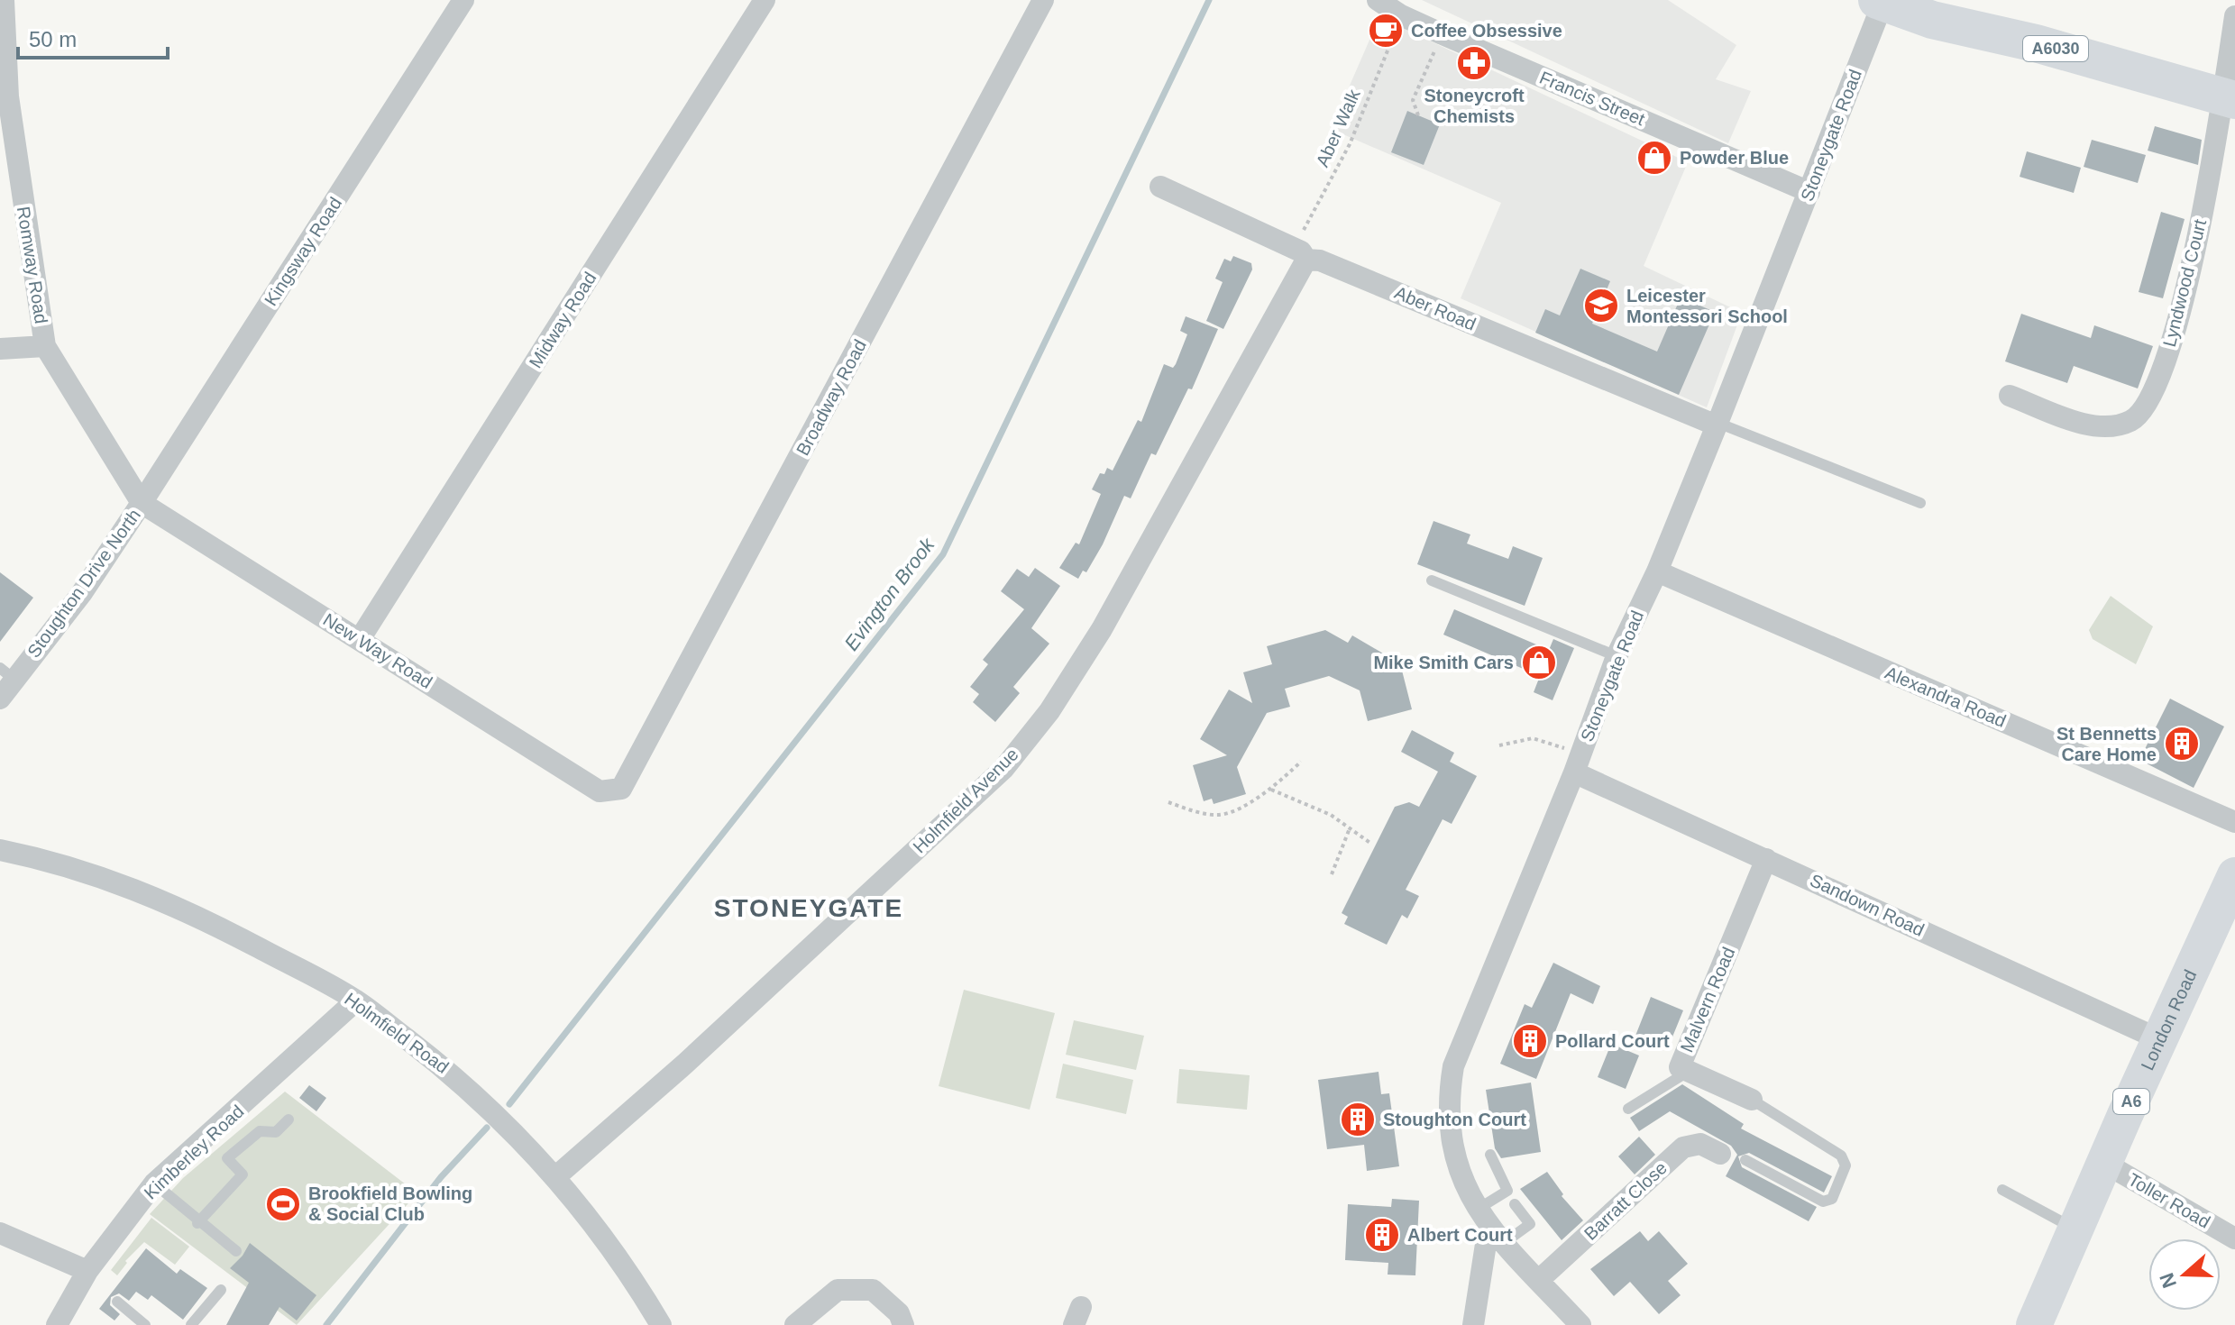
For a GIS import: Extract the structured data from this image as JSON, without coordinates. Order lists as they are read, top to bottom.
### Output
{
  "streets": {
    "highway": ["A6030"],
    "main road": ["London Road", "A6"],
    "street": [
      "Francis Street",
      "Stoneygate Road",
      "Kingsway Road",
      "Romway Road",
      "Lyndwood Court",
      "Aber Road",
      "Midway Road",
      "Broadway Road",
      "Stoughton Drive North",
      "New Way Road",
      "Alexandra Road",
      "Holmfield Avenue",
      "Sandown Road",
      "Malvern Road",
      "Holmfield Road",
      "Kimberley Road",
      "Barratt Close",
      "Toller Road"
    ],
    "path": ["Aber Walk"]
  },
  "crossings": [
    ["A6030", "Stoneygate Road"],
    ["A6030", "Lyndwood Court"],
    ["Francis Street", "Aber Walk"],
    ["Francis Street", "Stoneygate Road"],
    ["Aber Walk", "Aber Road"],
    ["Aber Walk", "Holmfield Avenue"],
    ["Stoneygate Road", "Aber Road"],
    ["Stoneygate Road", "Alexandra Road"],
    ["Stoneygate Road", "Sandown Road"],
    ["Stoneygate Road", "Barratt Close"],
    ["Kingsway Road", "Romway Road"],
    ["Kingsway Road", "Stoughton Drive North"],
    ["Kingsway Road", "New Way Road"],
    ["Romway Road", "Stoughton Drive North"],
    ["Romway Road", "New Way Road"],
    ["Aber Road", "Holmfield Avenue"],
    ["Midway Road", "New Way Road"],
    ["Broadway Road", "New Way Road"],
    ["Stoughton Drive North", "New Way Road"],
    ["Holmfield Avenue", "Holmfield Road"],
    ["Sandown Road", "Malvern Road"],
    ["Sandown Road", "London Road"],
    ["London Road", "Toller Road"],
    ["Holmfield Road", "Kimberley Road"]
  ],
  "districts": ["STONEYGATE"],
  "water": ["Evington Brook"],
  "places": {
    "cafe": ["Coffee Obsessive"],
    "pharmacy": ["Stoneycroft Chemists"],
    "shop": ["Powder Blue", "Mike Smith Cars"],
    "school or university": ["Leicester Montessori School"],
    "building": [
      "St Bennetts Care Home",
      "Pollard Court",
      "Stoughton Court",
      "Albert Court"
    ],
    "sports": ["Brookfield Bowling & Social Club"]
  },
  "scale_bar": "50 m",
  "north": "left"
}
